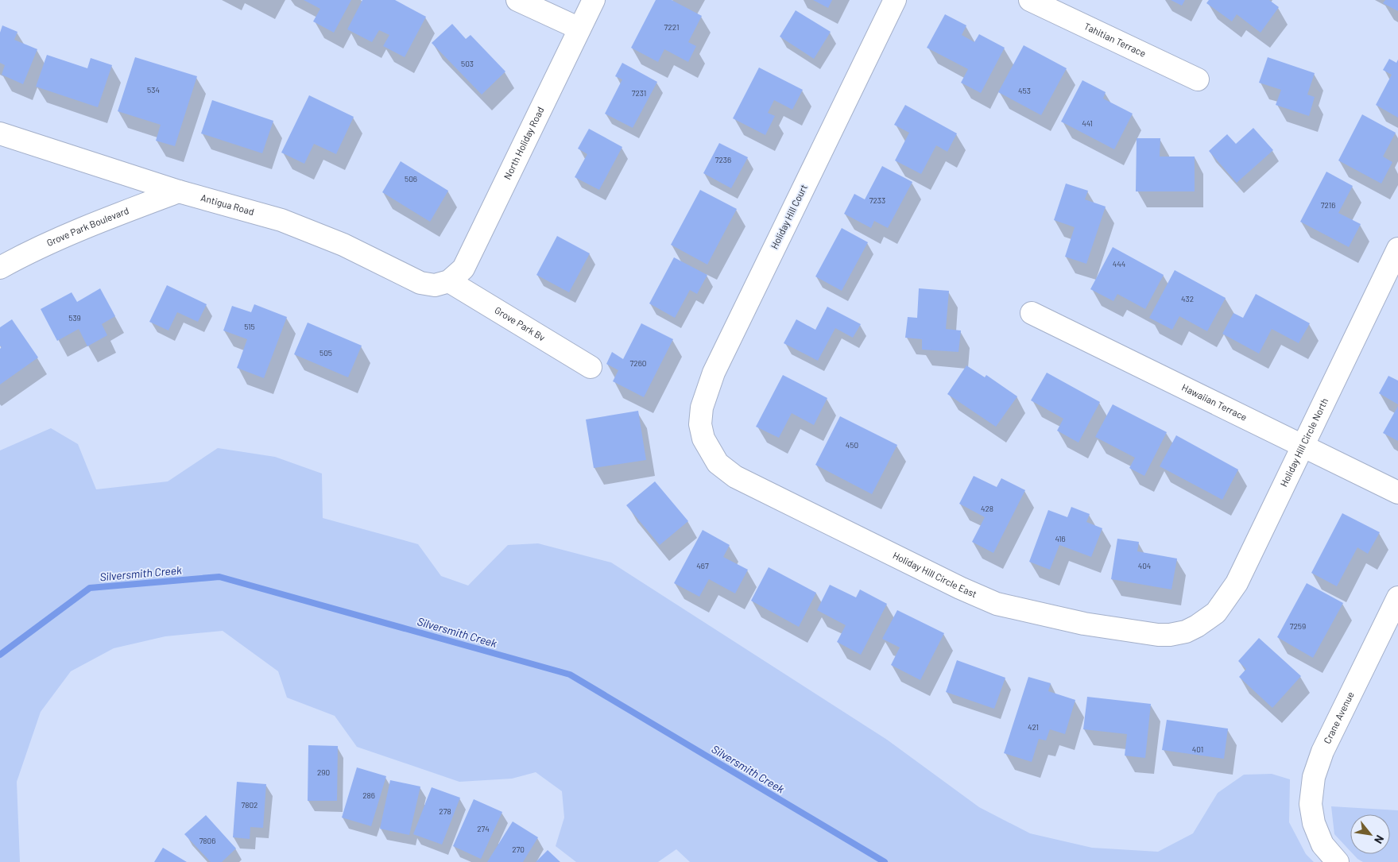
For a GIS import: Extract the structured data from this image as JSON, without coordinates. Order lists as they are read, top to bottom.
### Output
{
  "streets": {
    "street": [
      "Tahitian Terrace",
      "North Holiday Road",
      "Antigua Road",
      "Holiday Hill Court",
      "Grove Park Boulevard",
      "Grove Park Bv",
      "Hawaiian Terrace",
      "Holiday Hill Circle North",
      "Holiday Hill Circle East",
      "Crane Avenue"
    ]
  },
  "crossings": [
    ["North Holiday Road", "Antigua Road"],
    ["North Holiday Road", "Grove Park Bv"],
    ["Antigua Road", "Grove Park Boulevard"],
    ["Antigua Road", "Grove Park Bv"],
    ["Holiday Hill Court", "Holiday Hill Circle East"],
    ["Hawaiian Terrace", "Holiday Hill Circle North"],
    ["Holiday Hill Circle North", "Holiday Hill Circle East"]
  ],
  "water": ["Silversmith Creek"],
  "house_numbers": [
    "7221",
    "503",
    "534",
    "453",
    "7231",
    "441",
    "7236",
    "506",
    "7233",
    "7216",
    "444",
    "432",
    "539",
    "515",
    "505",
    "7260",
    "450",
    "428",
    "416",
    "467",
    "404",
    "7259",
    "421",
    "401",
    "290",
    "286",
    "7802",
    "278",
    "274",
    "7806",
    "270"
  ],
  "north": "bottom right"
}
